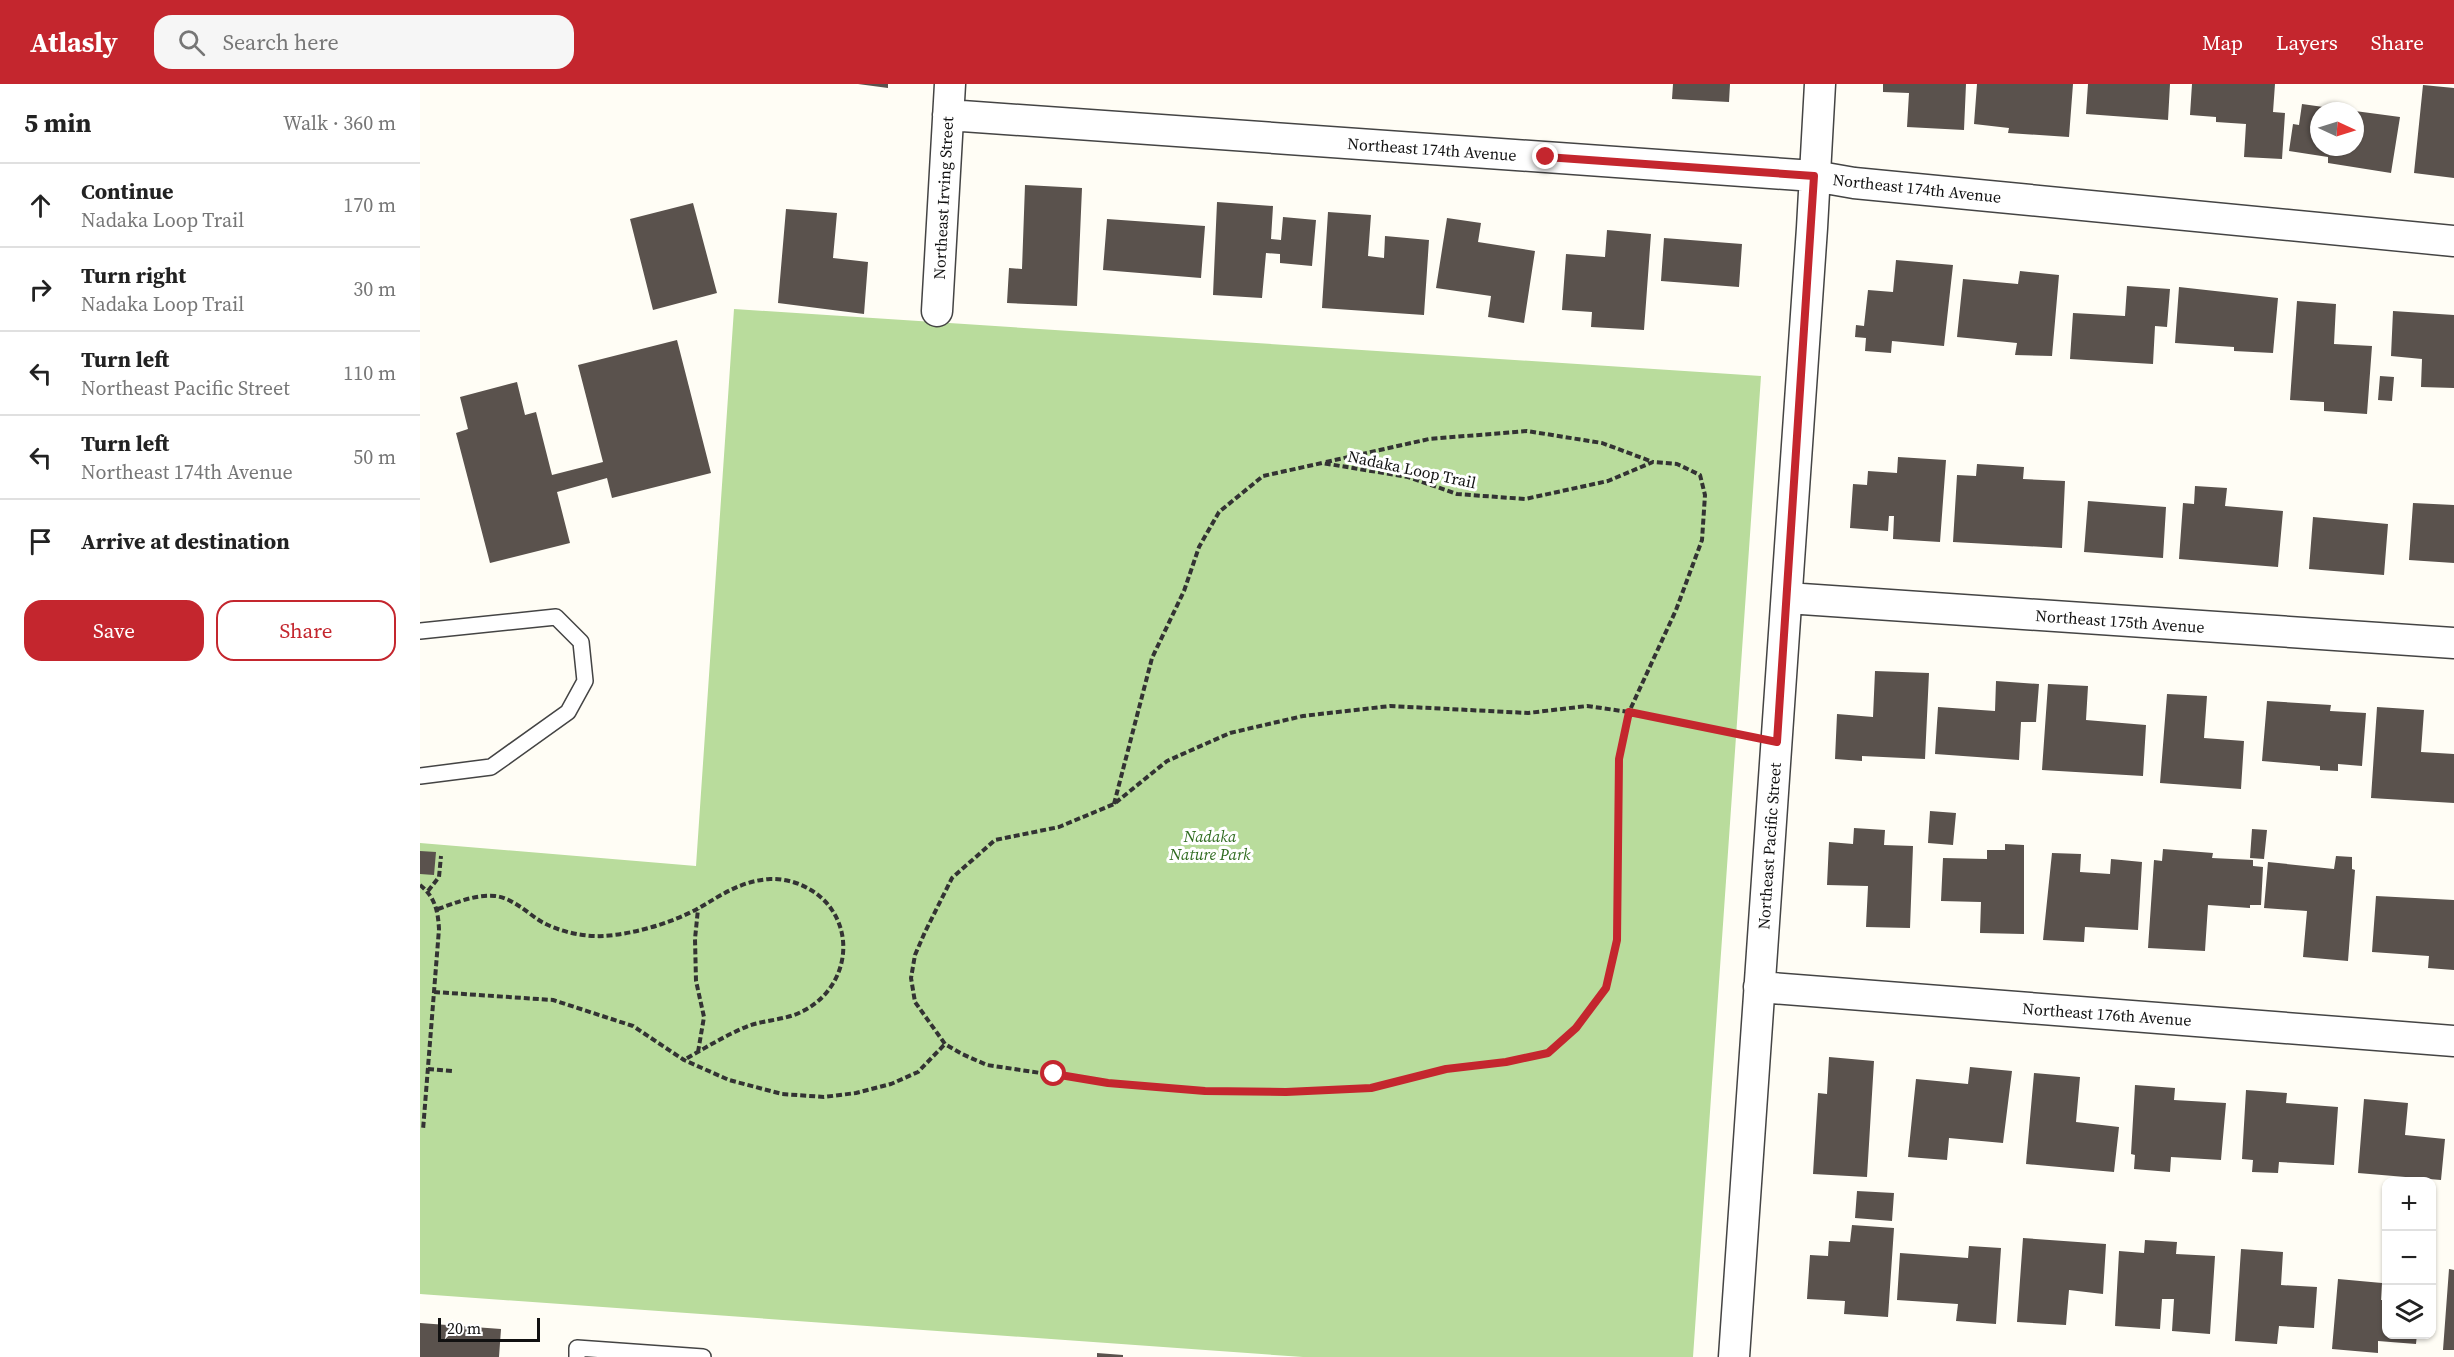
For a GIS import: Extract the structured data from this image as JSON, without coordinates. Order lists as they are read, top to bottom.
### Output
{
  "streets": {
    "street": [
      "Northeast 174th Avenue",
      "Northeast Irving Street",
      "Northeast 175th Avenue",
      "Northeast Pacific Street",
      "Northeast 176th Avenue"
    ],
    "path": ["Nadaka Loop Trail"]
  },
  "crossings": [
    ["Northeast 174th Avenue", "Northeast Irving Street"],
    ["Northeast 174th Avenue", "Northeast Pacific Street"],
    ["Northeast 175th Avenue", "Northeast Pacific Street"],
    ["Northeast Pacific Street", "Northeast 176th Avenue"]
  ],
  "parks": ["Nadaka Nature Park"],
  "scale_bar": "20 m",
  "north": "right",
  "page": {
    "header": "Atlasly",
    "search": "Search here",
    "nav": ["Map", "Layers", "Share"],
    "heading": ["5 min", "Walk · 360 m"],
    "list": [
      ["Continue", "Nadaka Loop Trail", "170 m"],
      ["Turn right", "Nadaka Loop Trail", "30 m"],
      ["Turn left", "Northeast Pacific Street", "110 m"],
      ["Turn left", "Northeast 174th Avenue", "50 m"],
      "Arrive at destination"
    ],
    "buttons": ["Save", "Share"],
    "map_buttons": ["+", "−"],
    "scale": "20 m"
  }
}
